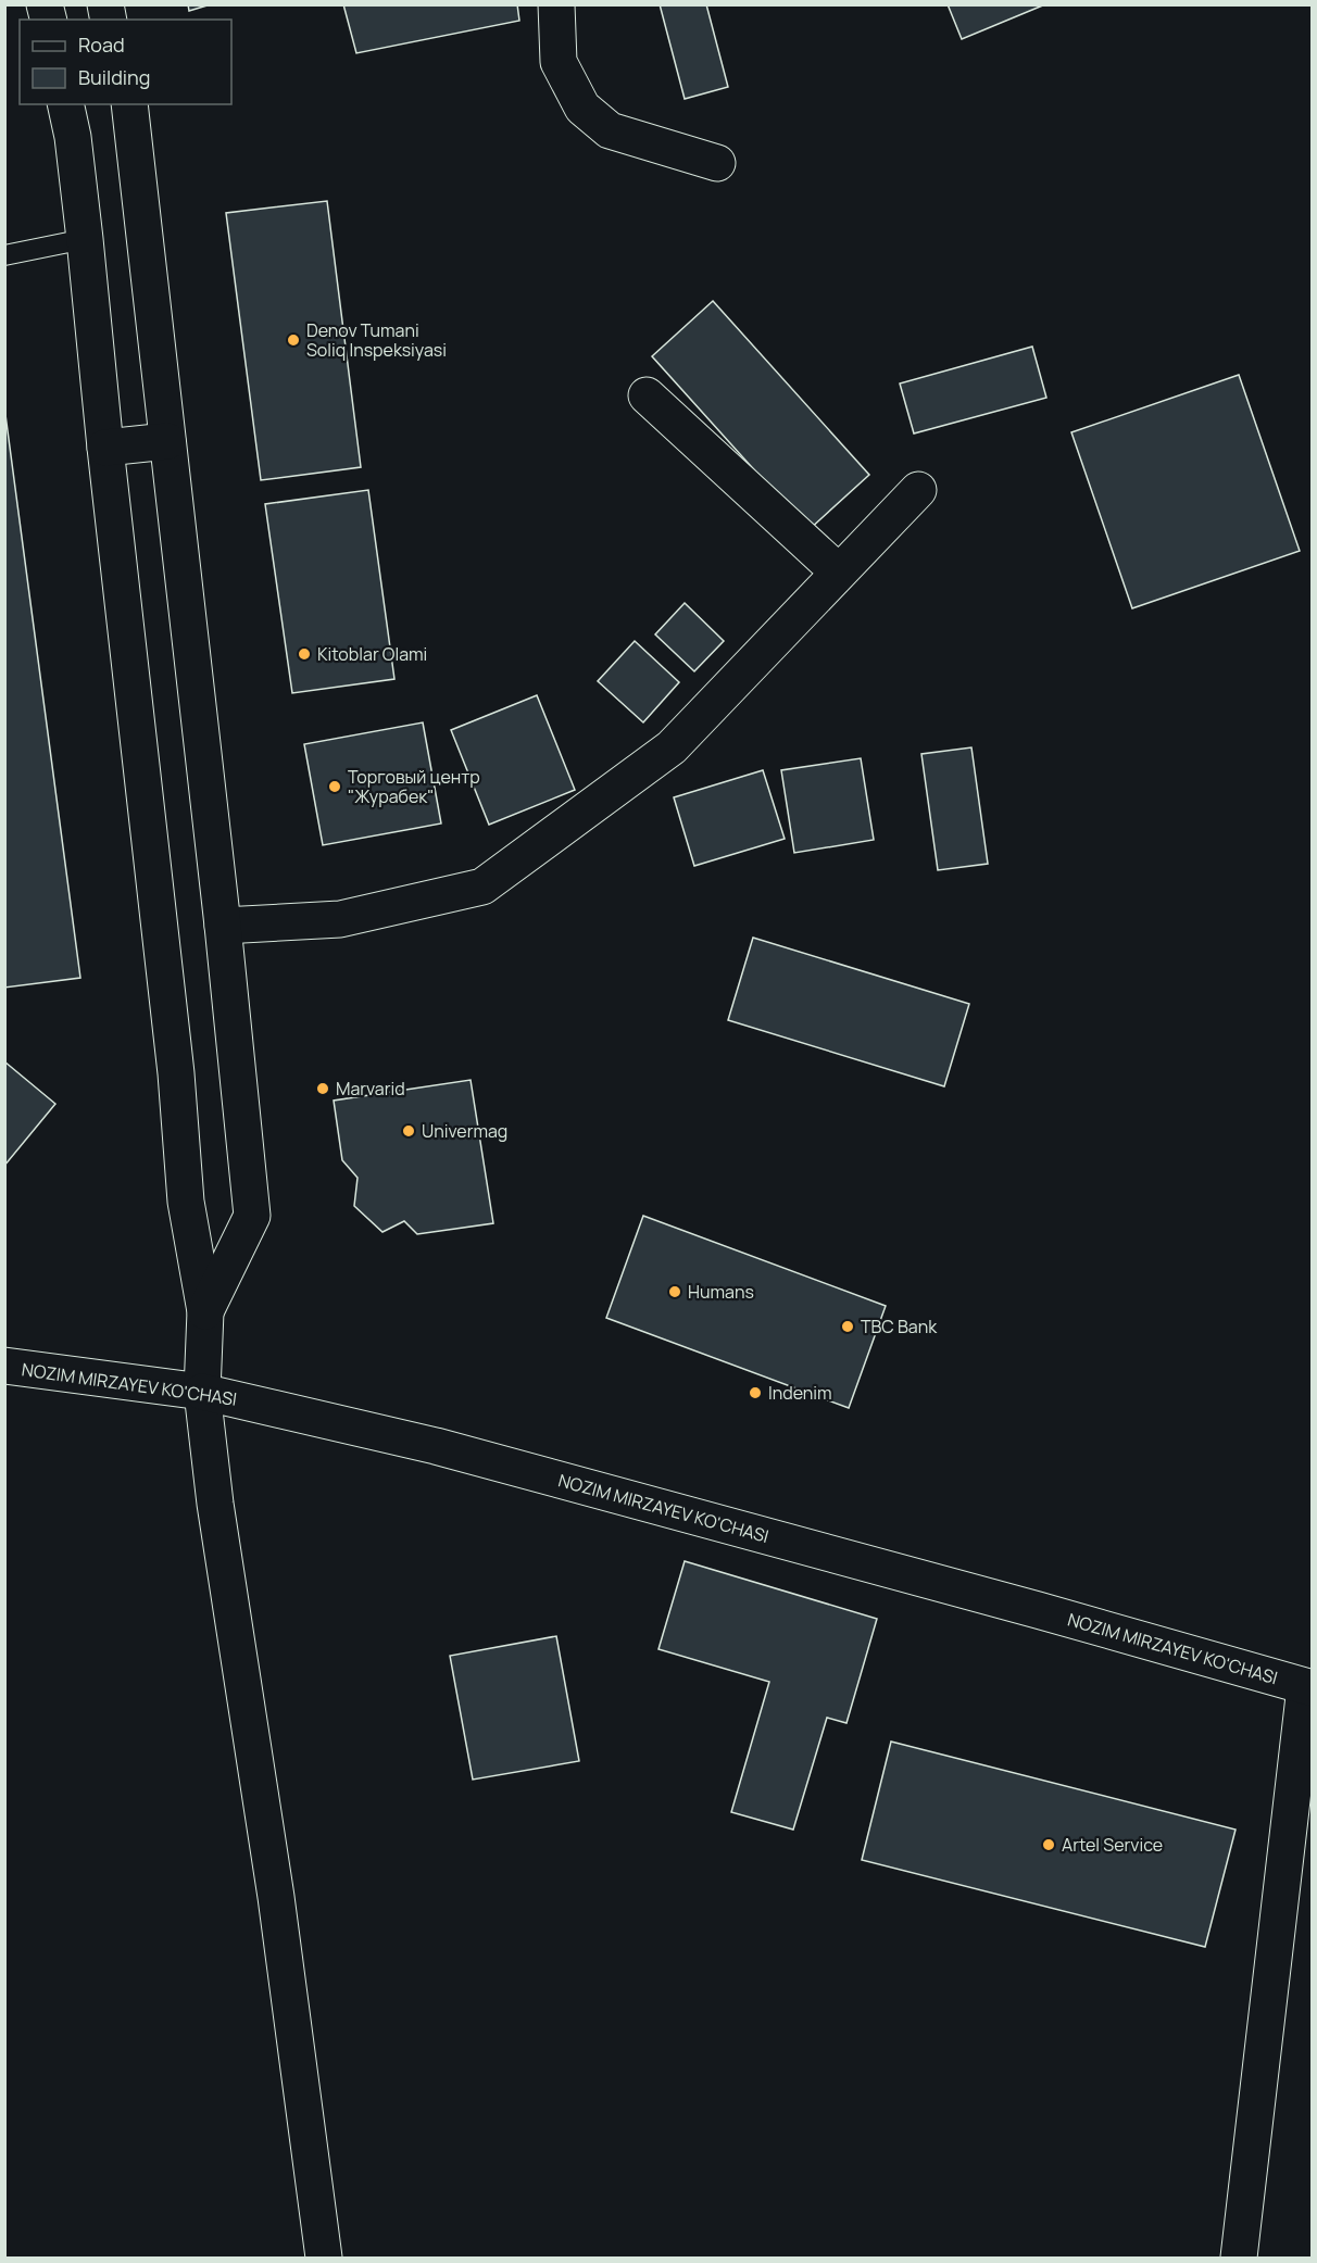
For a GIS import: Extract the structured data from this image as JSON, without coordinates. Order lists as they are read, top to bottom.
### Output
{
  "streets": {
    "main road": ["NOZIM MIRZAYEV KO'CHASI"]
  },
  "places": [
    "Denov Tumani Soliq Inspeksiyasi",
    "Kitoblar Olami",
    "Торговый центр \"Журабек\"",
    "Marvarid",
    "Univermag",
    "Humans",
    "TBC Bank",
    "Indenim",
    "Artel Service"
  ],
  "legend": ["Road", "Building"]
}
